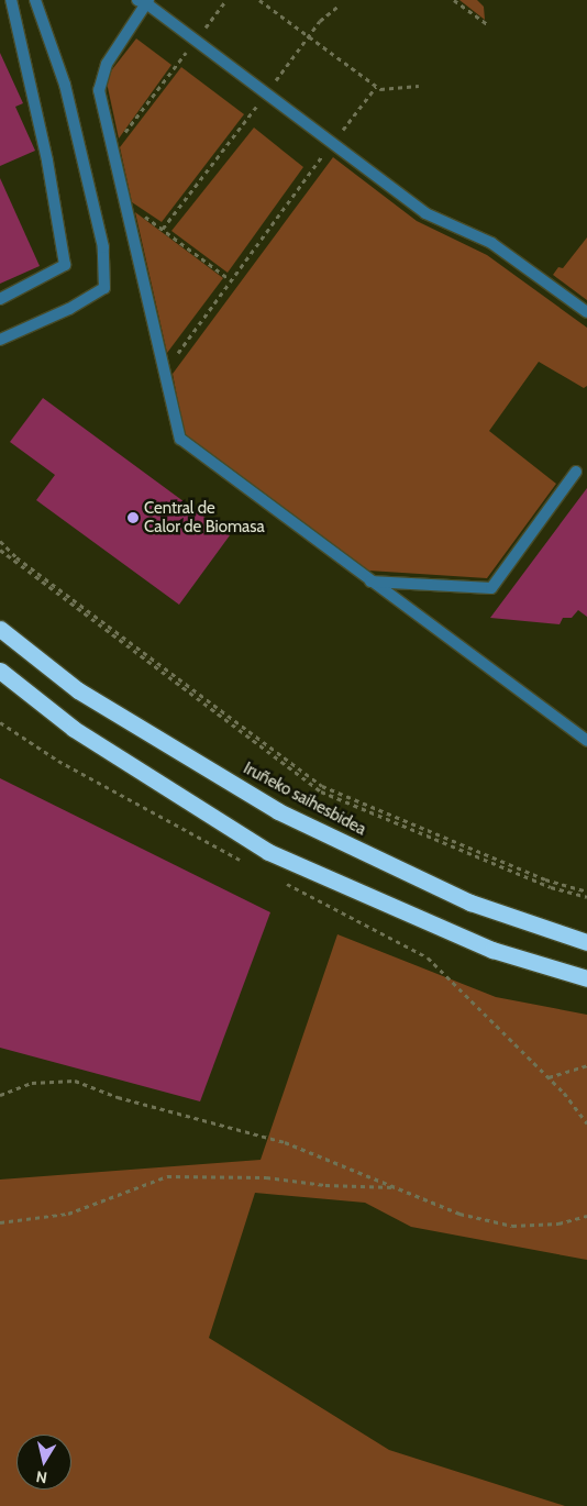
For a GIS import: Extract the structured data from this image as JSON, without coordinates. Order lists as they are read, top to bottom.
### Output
{
  "streets": {
    "highway": ["Iruñeko saihesbidea"]
  },
  "places": ["Central de Calor de Biomasa"],
  "north": "bottom"
}
